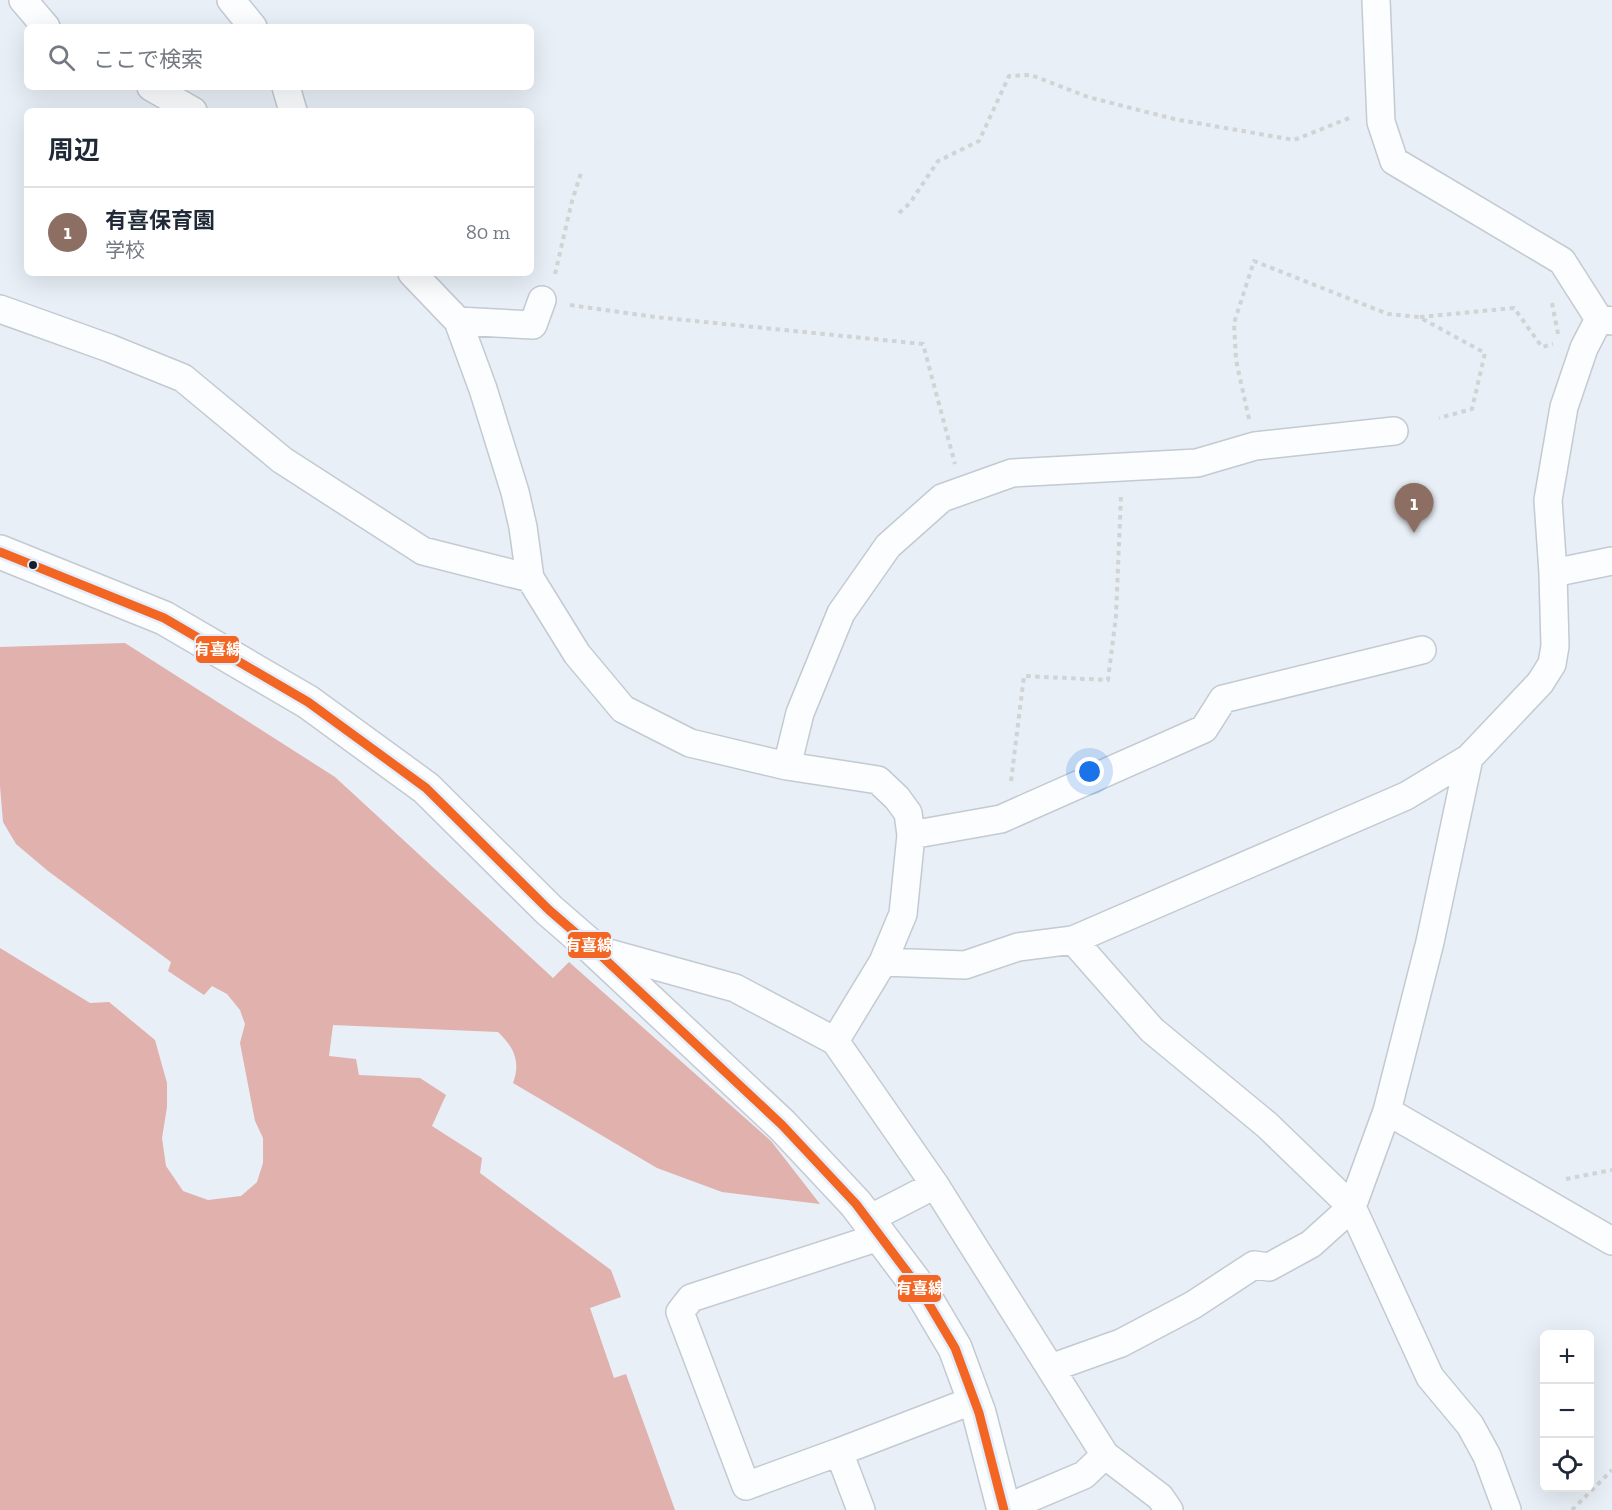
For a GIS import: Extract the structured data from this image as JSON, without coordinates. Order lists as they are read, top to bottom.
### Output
{
  "lines": ["transit line 有喜線"],
  "page": {
    "search": "ここで検索",
    "heading": "周辺",
    "list": [
      {
        "mark": "1",
        "name": "有喜保育園",
        "note": "学校",
        "value": "80 m"
      }
    ],
    "pins": "1",
    "map_buttons": ["+", "−"]
  }
}
